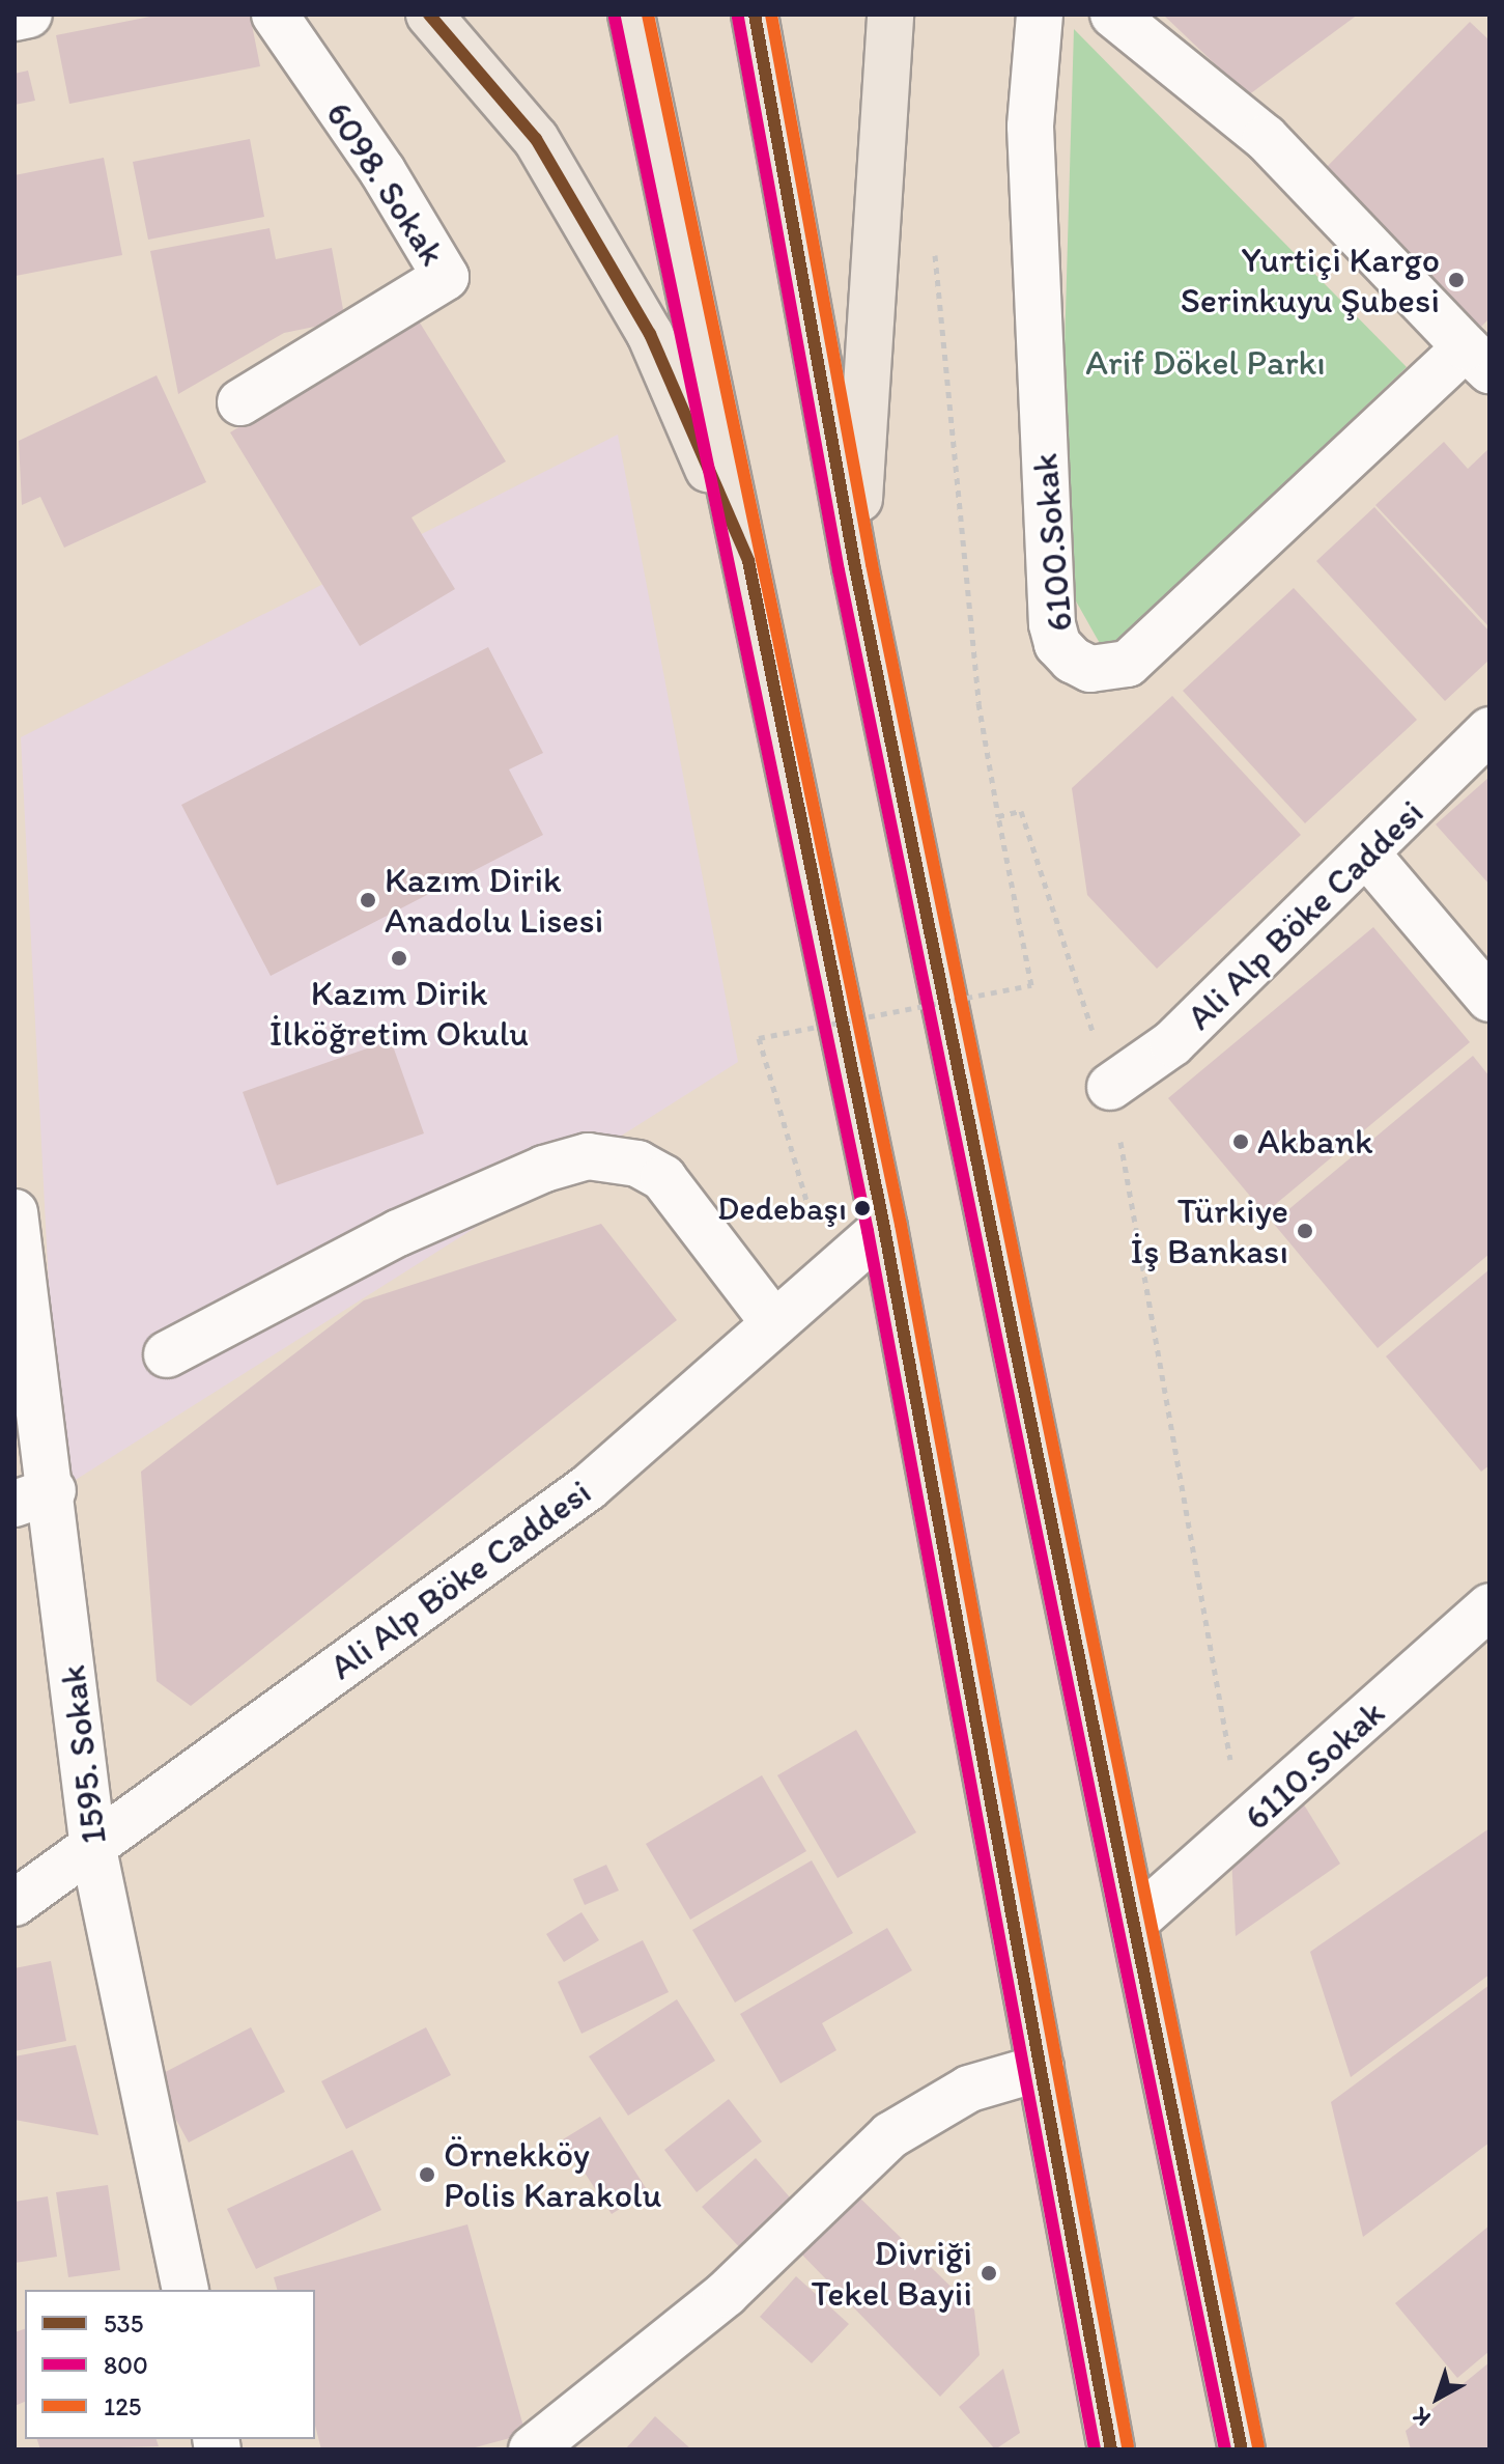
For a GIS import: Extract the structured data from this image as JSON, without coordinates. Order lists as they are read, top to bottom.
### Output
{
  "streets": {
    "street": [
      "6098. Sokak",
      "6100.Sokak",
      "Ali Alp Böke Caddesi",
      "1595. Sokak",
      "6110.Sokak"
    ]
  },
  "crossings": [
    ["Ali Alp Böke Caddesi", "1595. Sokak"]
  ],
  "parks": ["Arif Dökel Parkı"],
  "places": [
    "Yurtiçi Kargo Serinkuyu Şubesi",
    "Kazım Dirik Anadolu Lisesi",
    "Kazım Dirik İlköğretim Okulu",
    "Akbank",
    "Dedebaşı",
    "Türkiye İş Bankası",
    "Örnekköy Polis Karakolu",
    "Divriği Tekel Bayii"
  ],
  "lines": ["transit line 535", "transit line 125", "transit line 800"],
  "legend": ["535", "800", "125"],
  "north": "bottom left"
}
